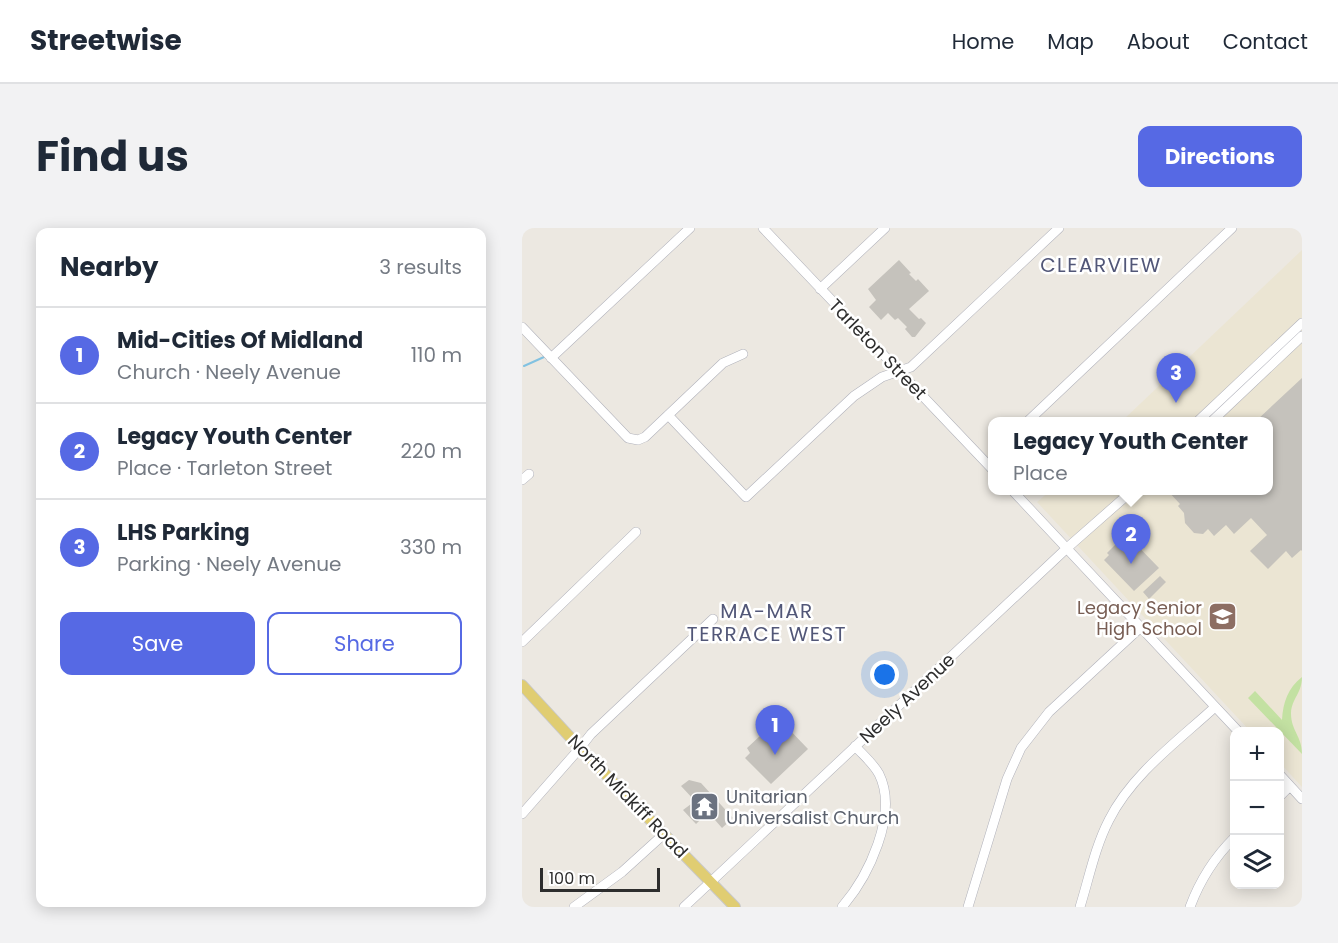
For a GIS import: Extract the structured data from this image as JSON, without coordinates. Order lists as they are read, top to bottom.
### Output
{
  "streets": {
    "main road": ["North Midkiff Road"],
    "street": ["Tarleton Street", "Neely Avenue"]
  },
  "crossings": [
    ["Neely Avenue", "North Midkiff Road"]
  ],
  "districts": ["CLEARVIEW", "MA-MAR TERRACE WEST"],
  "places": {
    "school or university": ["Legacy Senior High School"],
    "temple": ["Unitarian Universalist Church"]
  },
  "scale_bar": "100 m",
  "page": {
    "header": "Streetwise",
    "nav": [
      "Home",
      "Map",
      "About",
      "Contact"
    ],
    "title": "Find us",
    "buttons": [
      "Directions",
      ["Save", "Share"]
    ],
    "heading": ["Nearby", "3 results"],
    "list": [
      {
        "mark": "1",
        "name": "Mid-Cities Of Midland",
        "note": "Church · Neely Avenue",
        "value": "110 m"
      },
      {
        "mark": "2",
        "name": "Legacy Youth Center",
        "note": "Place · Tarleton Street",
        "value": "220 m"
      },
      {
        "mark": "3",
        "name": "LHS Parking",
        "note": "Parking · Neely Avenue",
        "value": "330 m"
      }
    ],
    "pins": ["3", "2", "1"],
    "popup": ["Legacy Youth Center", "Place"],
    "map_buttons": ["+", "−"],
    "scale": "100 m"
  }
}
